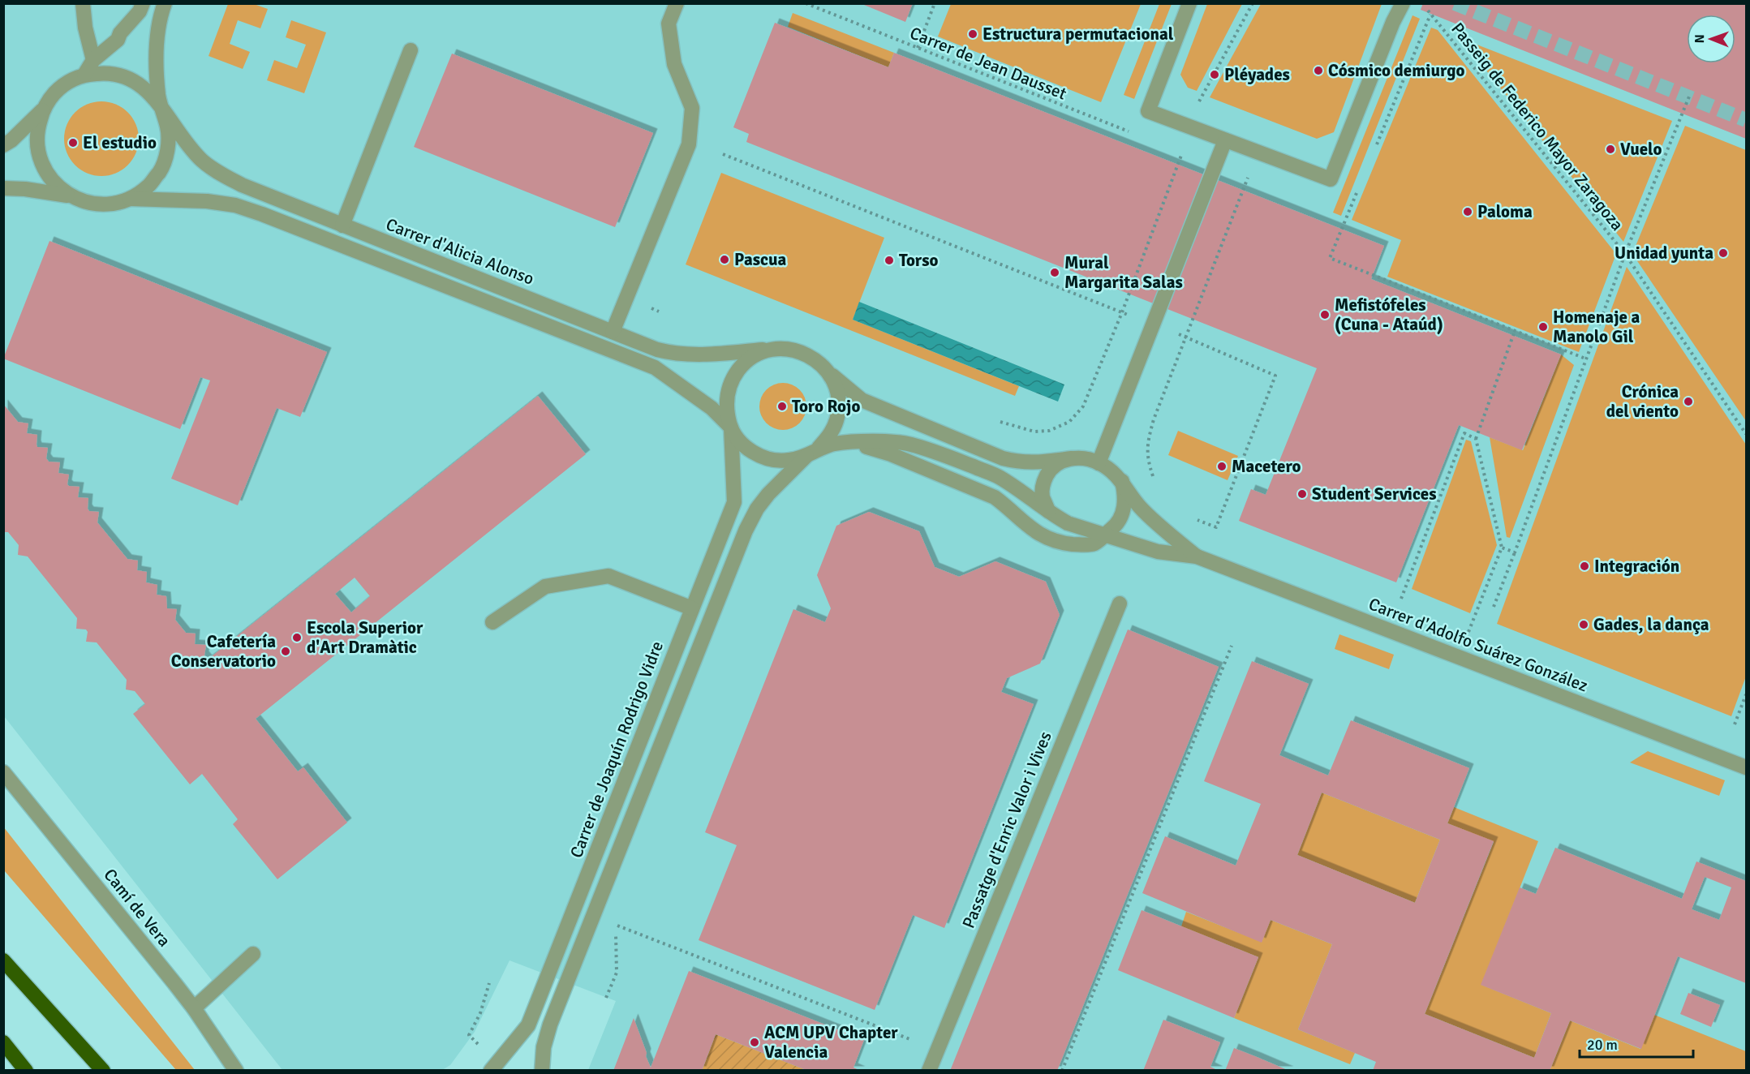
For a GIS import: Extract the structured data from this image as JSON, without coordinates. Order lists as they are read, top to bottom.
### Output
{
  "streets": {
    "street": [
      "Carrer d'Alicia Alonso",
      "Carrer d'Adolfo Suárez González",
      "Carrer de Joaquín Rodrigo Vidre",
      "Passatge d'Enric Valor i Vives",
      "Camí de Vera"
    ],
    "path": ["Carrer de Jean Dausset", "Passeig de Federico Mayor Zaragoza"]
  },
  "crossings": [
    ["Carrer d'Alicia Alonso", "Carrer de Joaquín Rodrigo Vidre"]
  ],
  "places": [
    "Estructura permutacional",
    "Cósmico demiurgo",
    "Pléyades",
    "El estudio",
    "Vuelo",
    "Paloma",
    "Unidad yunta",
    "Pascua",
    "Torso",
    "Mural Margarita Salas",
    "Mefistófeles (Cuna - Ataúd)",
    "Homenaje a Manolo Gil",
    "Crónica del viento",
    "Toro Rojo",
    "Macetero",
    "Student Services",
    "Integración",
    "Gades, la dança",
    "Escola Superior d'Art Dramàtic",
    "Cafetería Conservatorio",
    "ACM UPV Chapter Valencia"
  ],
  "scale_bar": "20 m",
  "north": "left"
}
